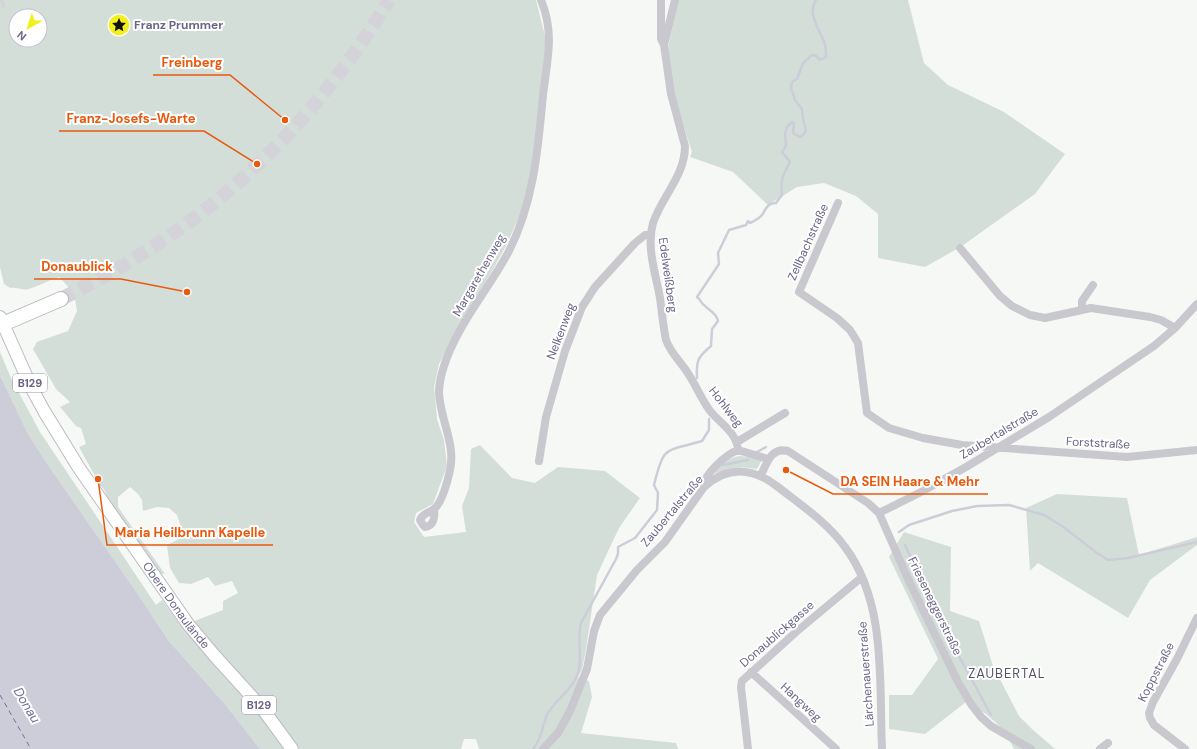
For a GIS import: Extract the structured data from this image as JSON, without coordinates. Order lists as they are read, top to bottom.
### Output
{
  "streets": {
    "main road": ["B129", "Obere Donaulände"],
    "street": [
      "Zellbachstraße",
      "Margarethenweg",
      "Edelweißberg",
      "Nelkenweg",
      "Hohlweg",
      "Zaubertalstraße",
      "Forststraße",
      "Frieseneggerstraße",
      "Donaublickgasse",
      "Koppstraße",
      "Lärchenauerstraße",
      "Hangweg"
    ]
  },
  "crossings": [
    ["Zellbachstraße", "Zaubertalstraße"],
    ["Zellbachstraße", "Forststraße"],
    ["Edelweißberg", "Nelkenweg"],
    ["Edelweißberg", "Hohlweg"],
    ["Hohlweg", "Zaubertalstraße"],
    ["Zaubertalstraße", "Forststraße"],
    ["Zaubertalstraße", "Frieseneggerstraße"],
    ["Zaubertalstraße", "Lärchenauerstraße"],
    ["Donaublickgasse", "Lärchenauerstraße"],
    ["Donaublickgasse", "Hangweg"]
  ],
  "districts": ["ZAUBERTAL"],
  "water": ["Donau"],
  "places": {
    "place": ["Franz Prummer"],
    "other": [
      "Freinberg",
      "Franz-Josefs-Warte",
      "Donaublick",
      "DA SEIN Haare & Mehr",
      "Maria Heilbrunn Kapelle"
    ]
  },
  "north": "bottom left"
}
